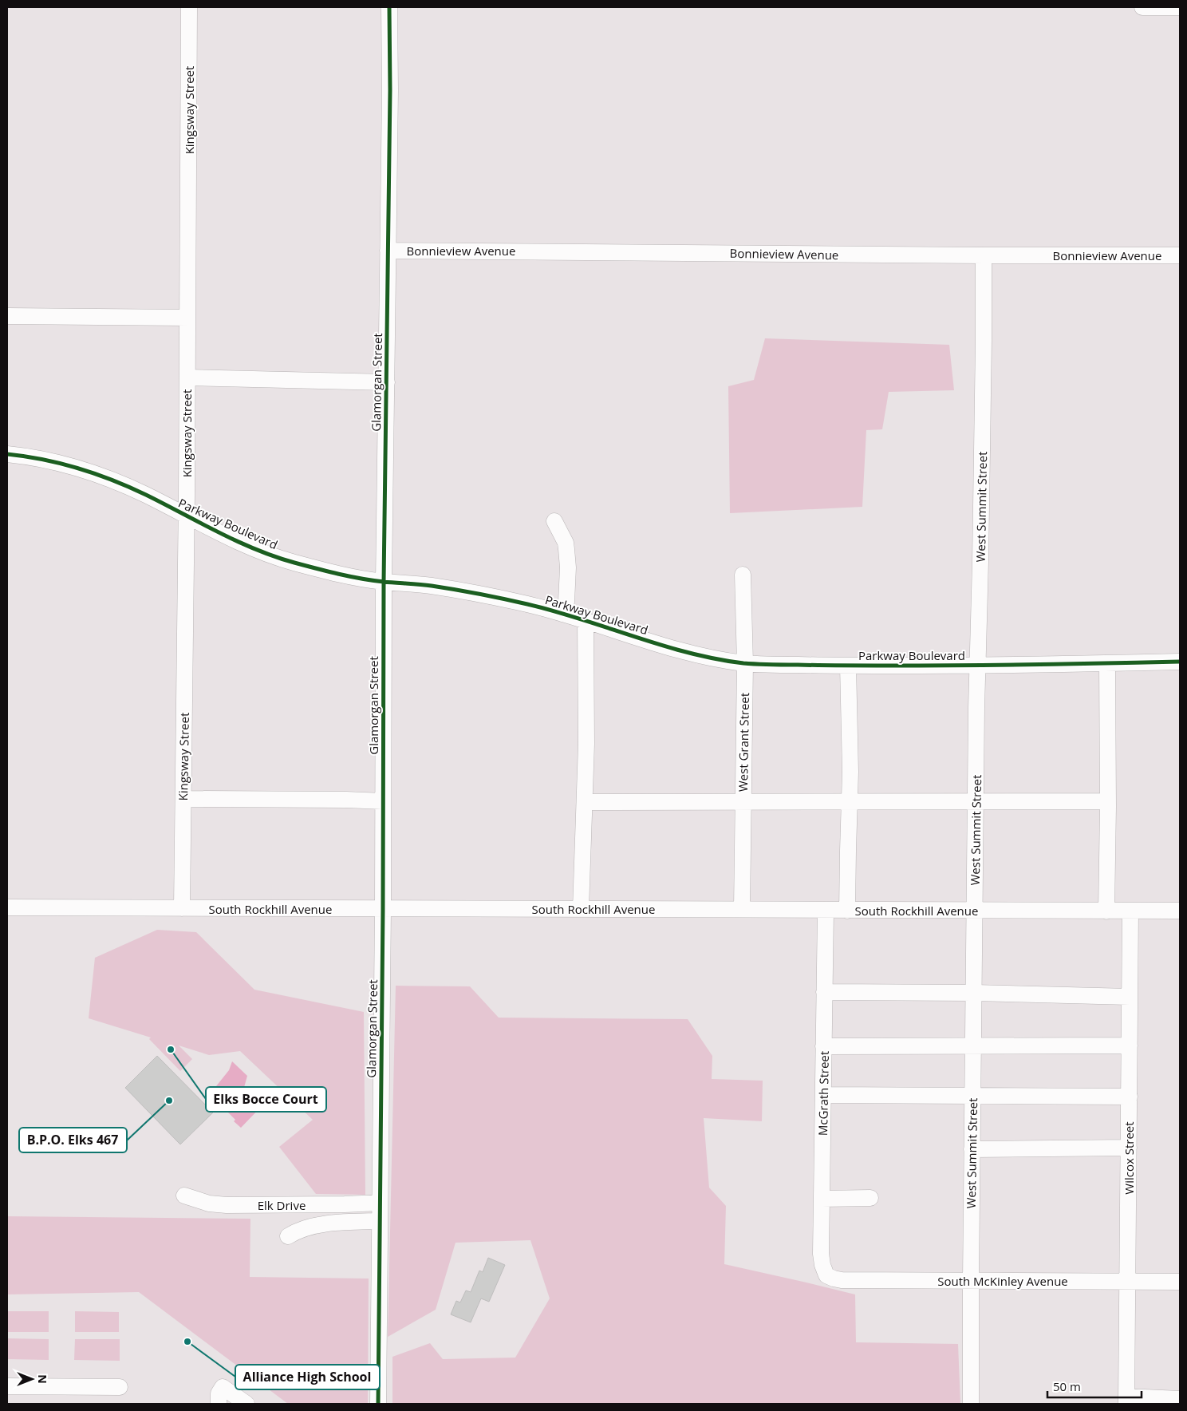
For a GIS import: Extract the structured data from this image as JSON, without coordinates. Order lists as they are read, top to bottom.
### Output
{
  "streets": {
    "street": [
      "Kingsway Street",
      "Bonnieview Avenue",
      "Glamorgan Street",
      "West Summit Street",
      "Parkway Boulevard",
      "West Grant Street",
      "South Rockhill Avenue",
      "McGrath Street",
      "Wilcox Street",
      "Elk Drive",
      "South McKinley Avenue"
    ]
  },
  "crossings": [
    ["Kingsway Street", "Parkway Boulevard"],
    ["Kingsway Street", "South Rockhill Avenue"],
    ["Bonnieview Avenue", "Glamorgan Street"],
    ["Bonnieview Avenue", "West Summit Street"],
    ["Glamorgan Street", "Parkway Boulevard"],
    ["Glamorgan Street", "South Rockhill Avenue"],
    ["Glamorgan Street", "Elk Drive"],
    ["West Summit Street", "Parkway Boulevard"],
    ["West Summit Street", "South Rockhill Avenue"],
    ["West Summit Street", "South McKinley Avenue"],
    ["Parkway Boulevard", "West Grant Street"],
    ["West Grant Street", "South Rockhill Avenue"],
    ["South Rockhill Avenue", "McGrath Street"],
    ["South Rockhill Avenue", "Wilcox Street"],
    ["McGrath Street", "South McKinley Avenue"],
    ["Wilcox Street", "South McKinley Avenue"]
  ],
  "places": ["Elks Bocce Court", "B.P.O. Elks 467", "Alliance High School"],
  "scale_bar": "50 m",
  "north": "right"
}
